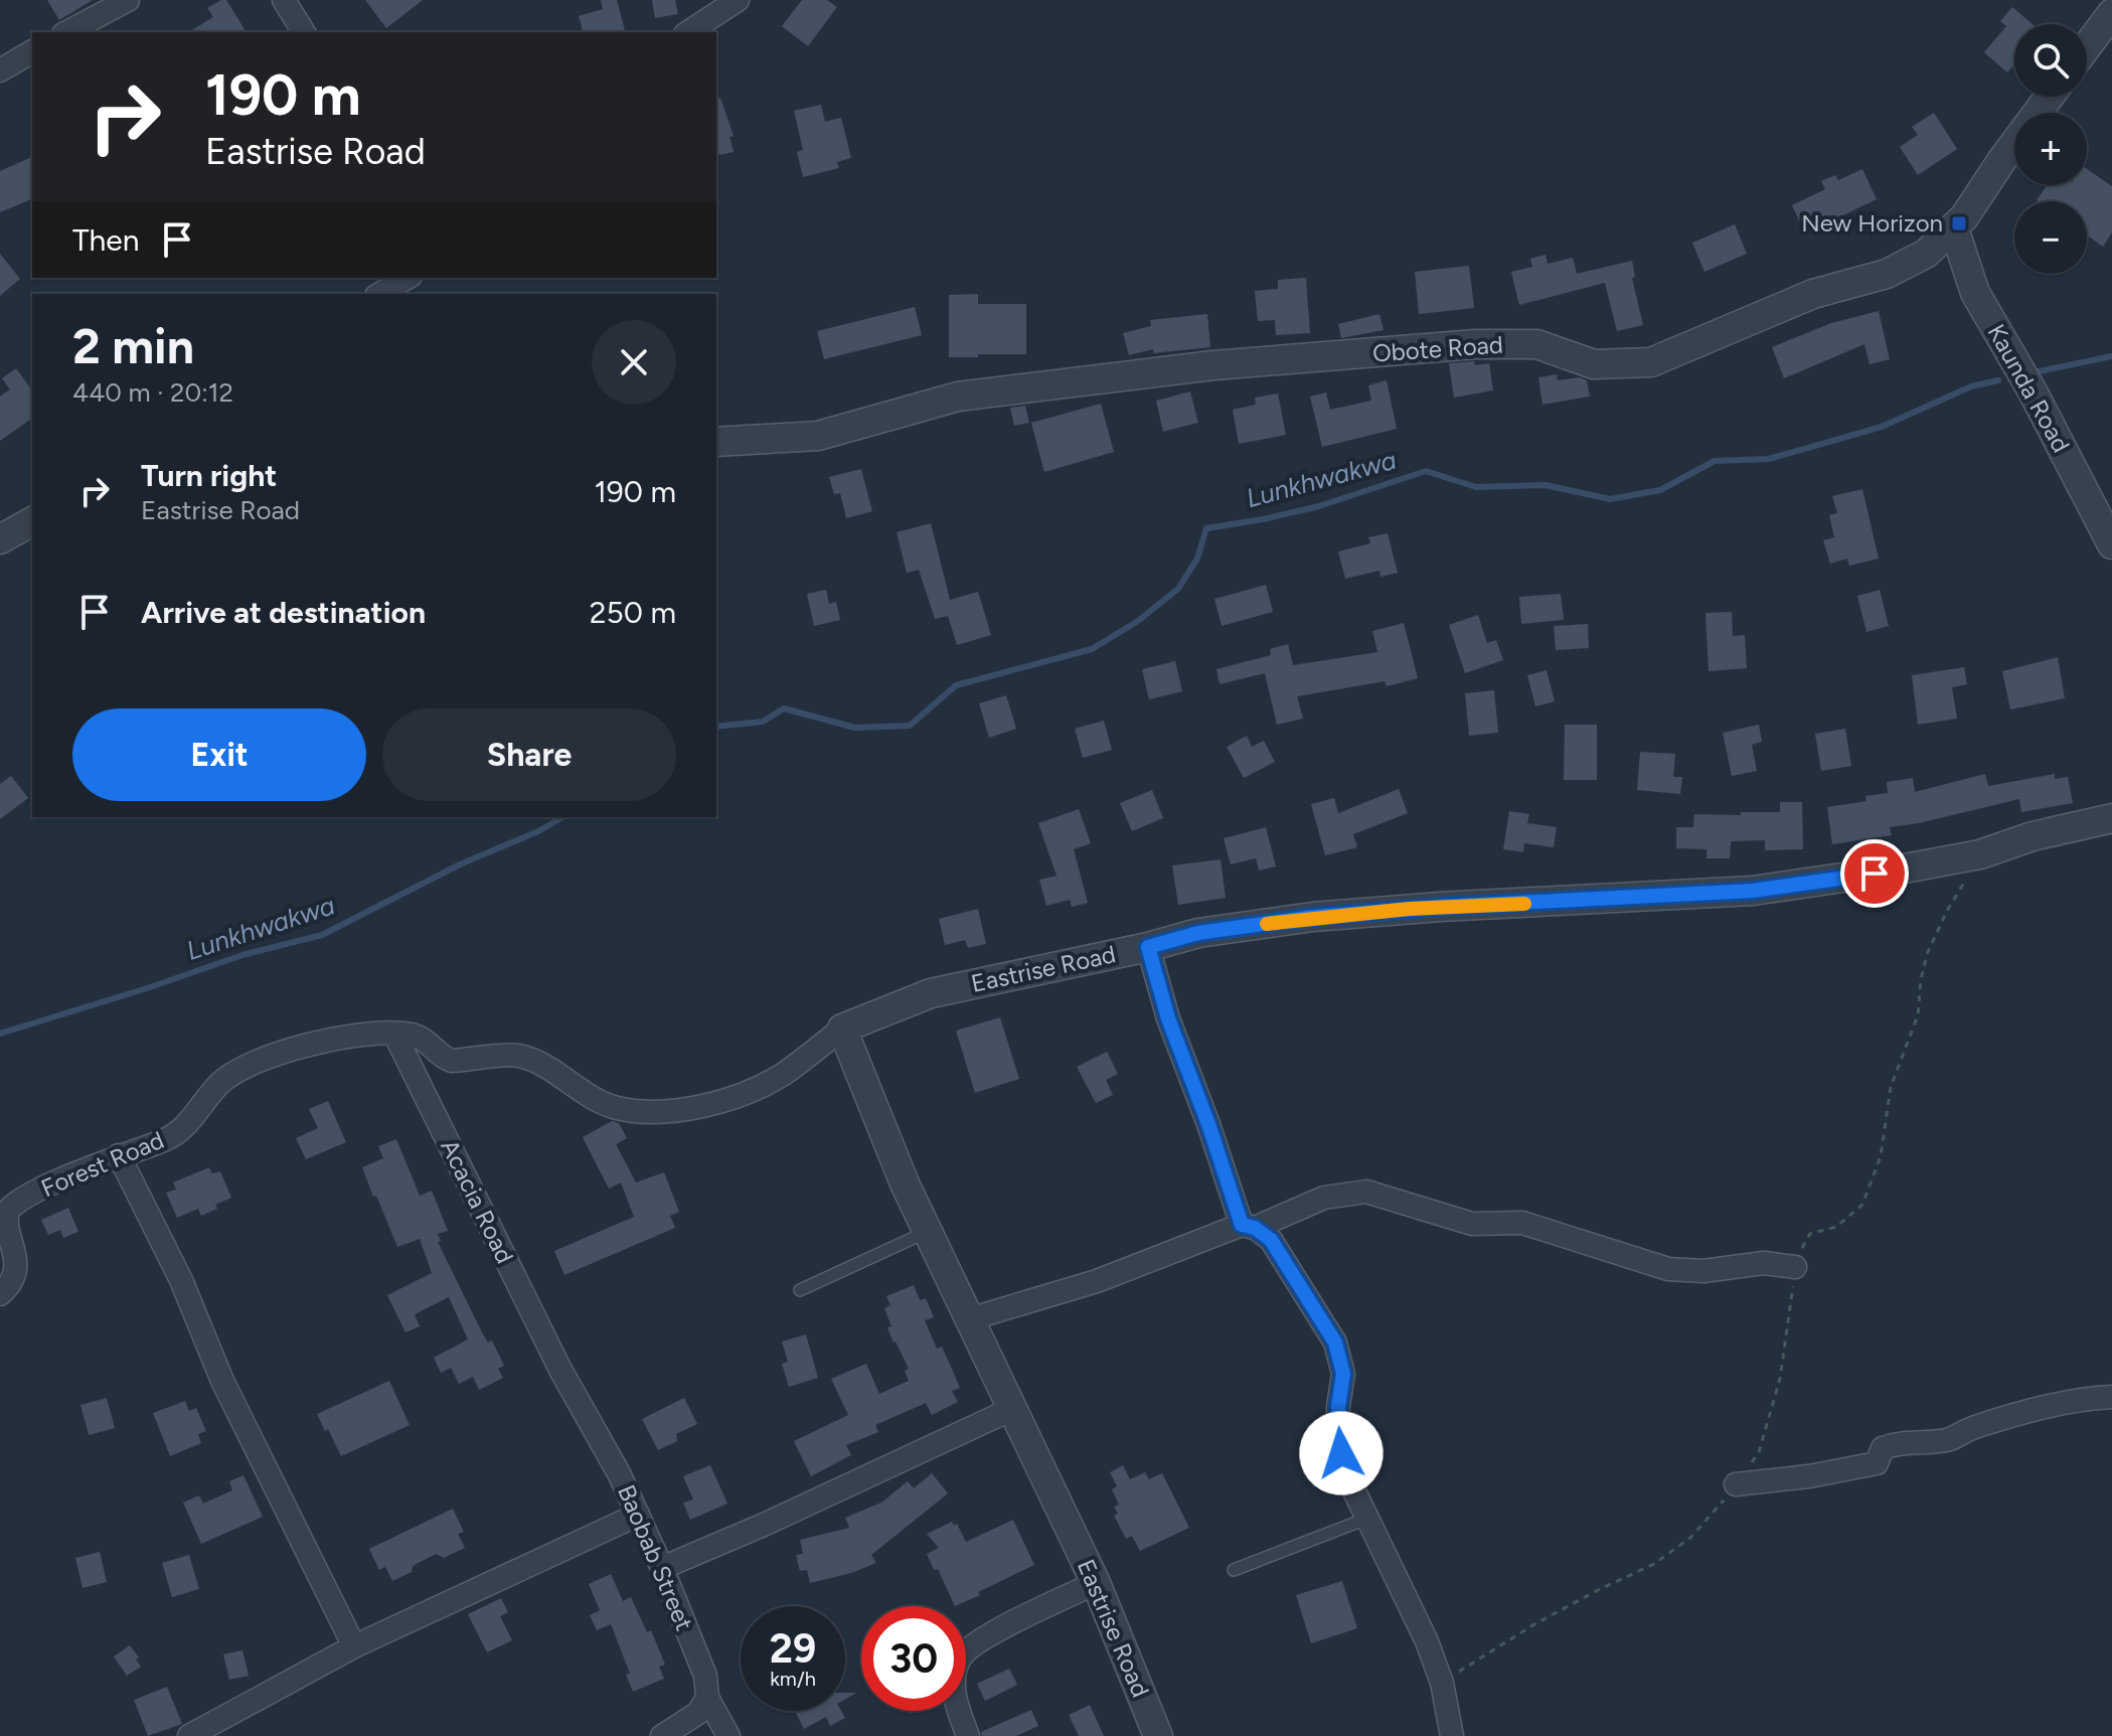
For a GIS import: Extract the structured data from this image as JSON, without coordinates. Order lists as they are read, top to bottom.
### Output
{
  "streets": {
    "street": [
      "Obote Road",
      "Kaunda Road",
      "Eastrise Road",
      "Forest Road",
      "Acacia Road",
      "Baobab Street"
    ]
  },
  "crossings": [
    ["Obote Road", "Kaunda Road"],
    ["Eastrise Road", "Forest Road"],
    ["Forest Road", "Acacia Road"],
    ["Acacia Road", "Baobab Street"]
  ],
  "water": ["Lunkhwakwa"],
  "places": {
    "transit": ["New Horizon"]
  },
  "page": {
    "map_buttons": ["+", "−"],
    "turn": ["190 m", "Eastrise Road"],
    "then": "Then",
    "heading": ["2 min", "440 m · 20:12"],
    "list": [
      {
        "name": "Turn right",
        "note": "Eastrise Road",
        "value": "190 m"
      },
      {
        "name": "Arrive at destination",
        "value": "250 m"
      }
    ],
    "buttons": ["Exit", "Share"],
    "speed": "29 km/h",
    "limit": "30"
  }
}
